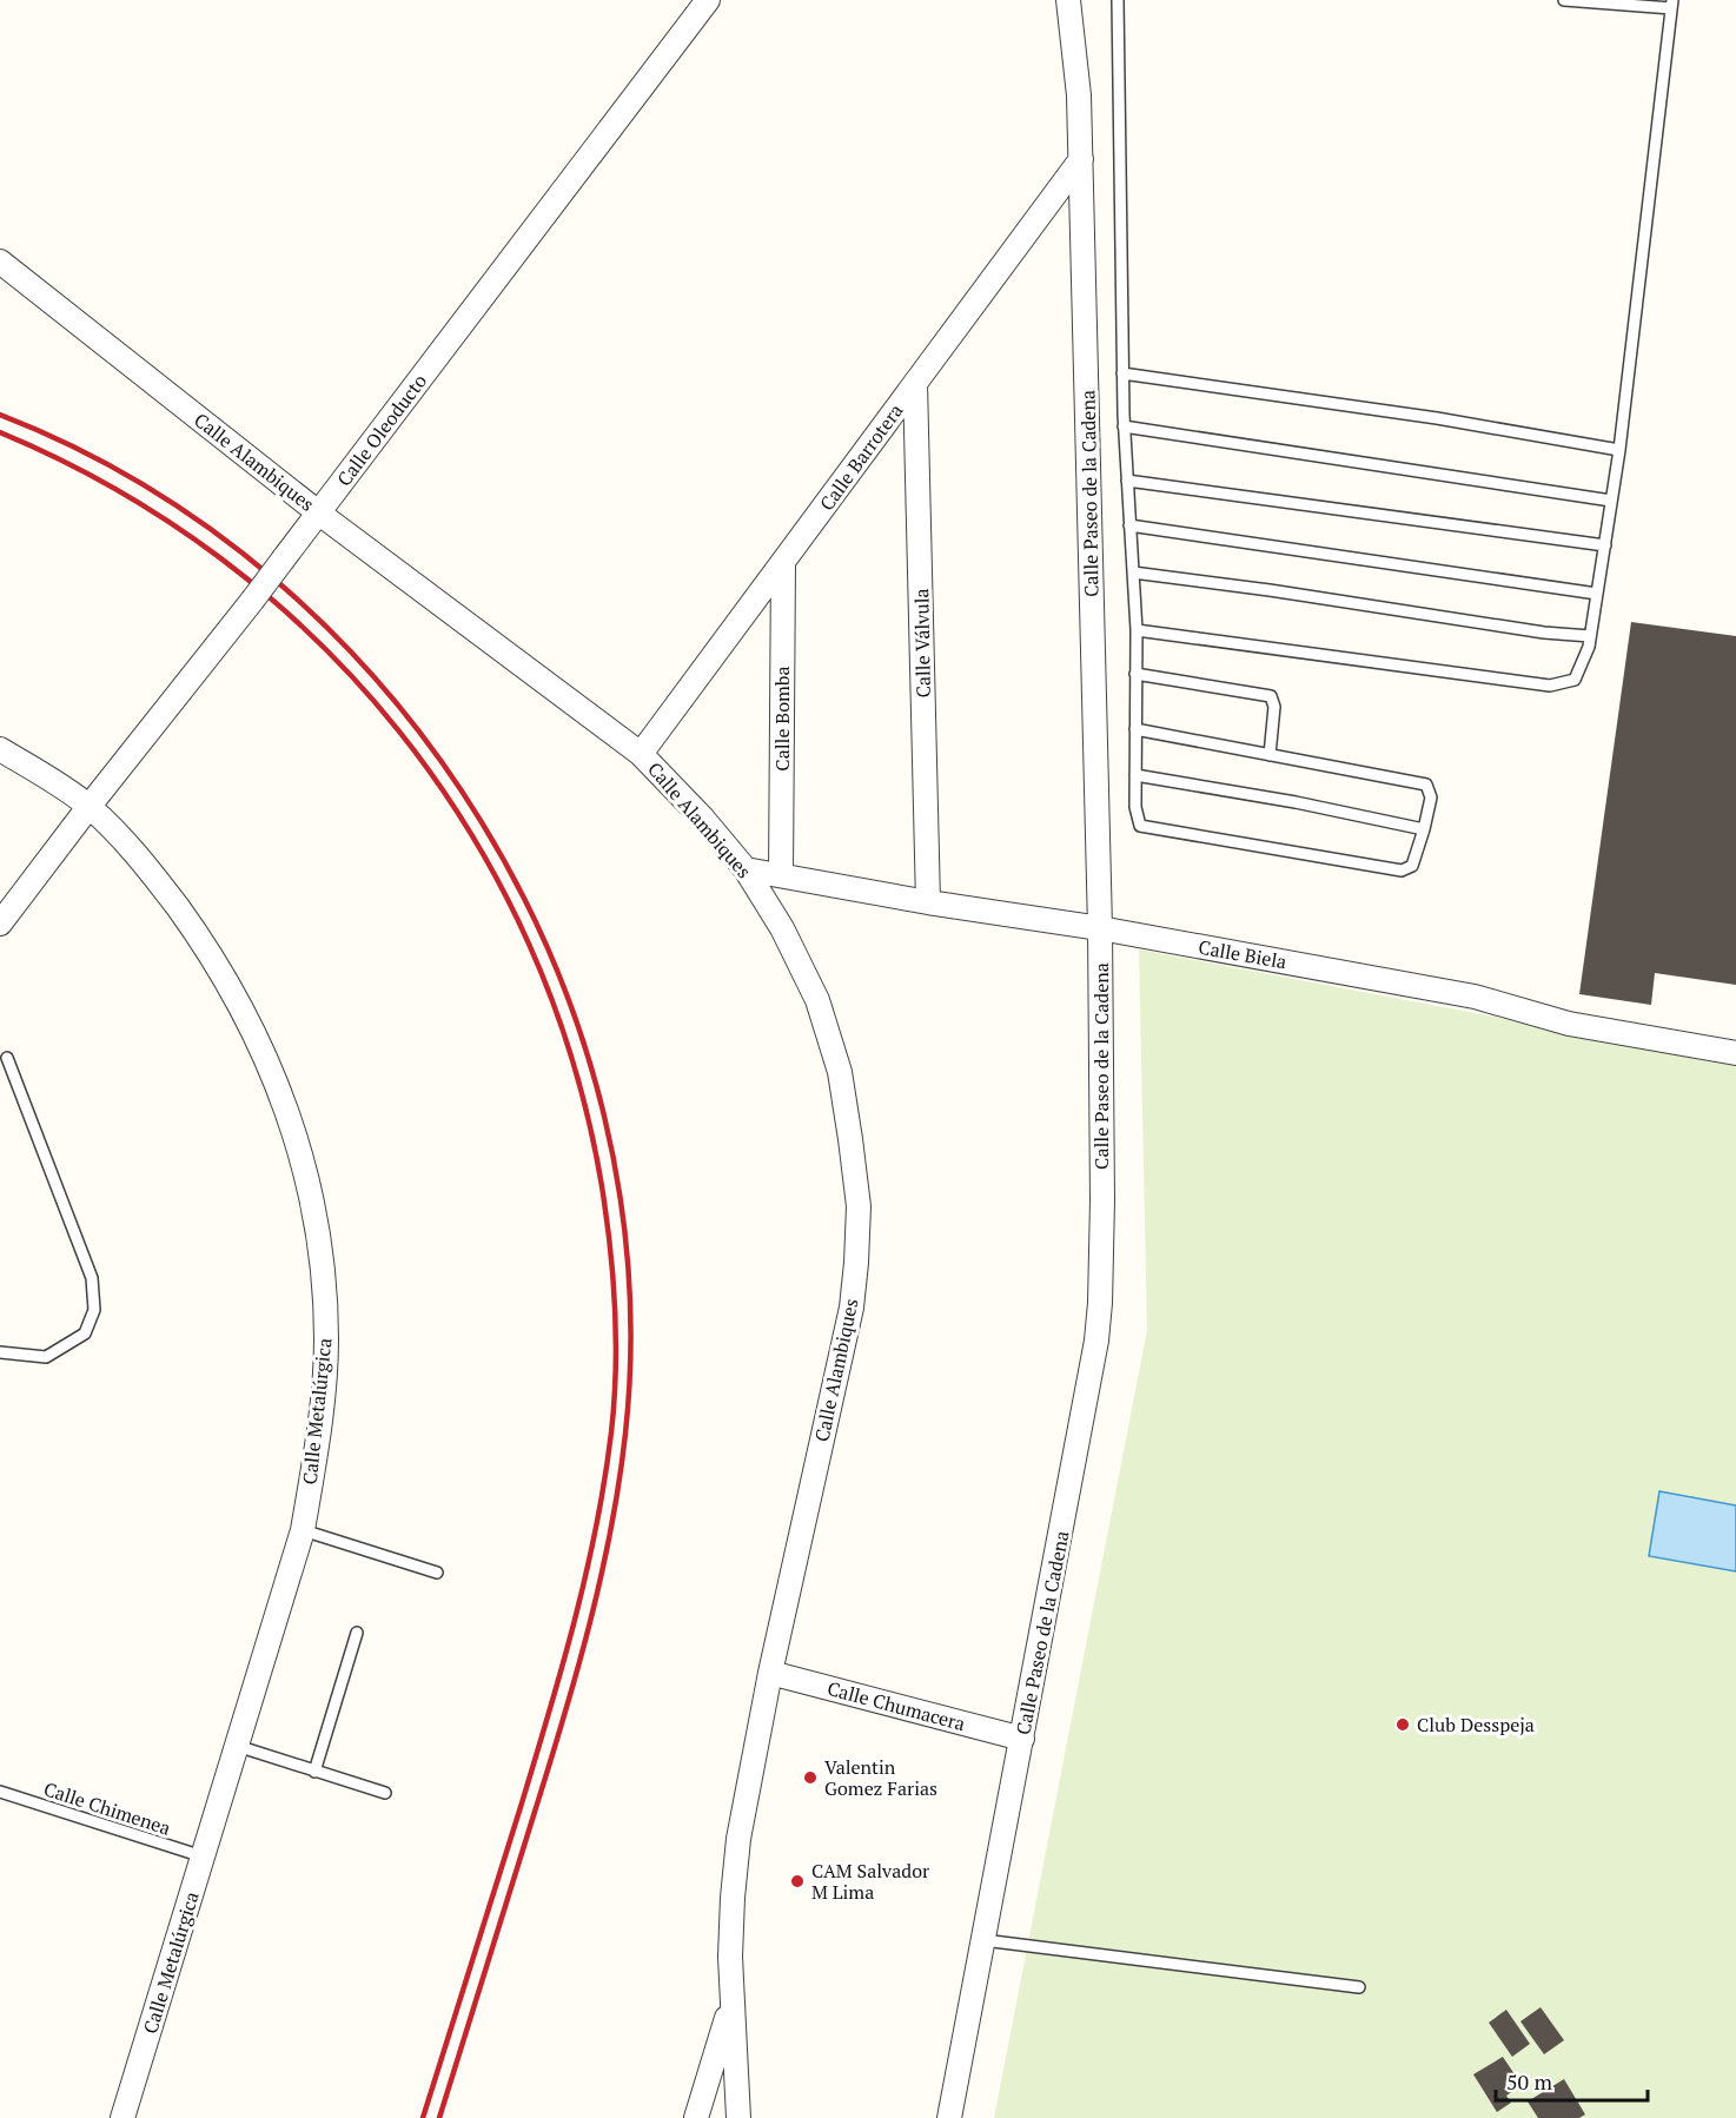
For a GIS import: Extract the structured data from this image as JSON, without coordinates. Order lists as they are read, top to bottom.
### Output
{
  "streets": {
    "street": [
      "Calle Oleoducto",
      "Calle Barrotera",
      "Calle Alambiques",
      "Calle Paseo de la Cadena",
      "Calle Válvula",
      "Calle Bomba",
      "Calle Biela",
      "Calle Metalúrgica",
      "Calle Chumacera"
    ],
    "lane": ["Calle Chimenea"]
  },
  "crossings": [
    ["Calle Oleoducto", "Calle Alambiques"],
    ["Calle Oleoducto", "Calle Metalúrgica"],
    ["Calle Barrotera", "Calle Alambiques"],
    ["Calle Barrotera", "Calle Paseo de la Cadena"],
    ["Calle Barrotera", "Calle Válvula"],
    ["Calle Barrotera", "Calle Bomba"],
    ["Calle Alambiques", "Calle Biela"],
    ["Calle Alambiques", "Calle Chumacera"],
    ["Calle Paseo de la Cadena", "Calle Biela"],
    ["Calle Paseo de la Cadena", "Calle Chumacera"],
    ["Calle Válvula", "Calle Biela"],
    ["Calle Bomba", "Calle Biela"],
    ["Calle Metalúrgica", "Calle Chimenea"]
  ],
  "places": ["Club Desspeja", "Valentin Gomez Farias", "CAM Salvador M Lima"],
  "scale_bar": "50 m"
}
